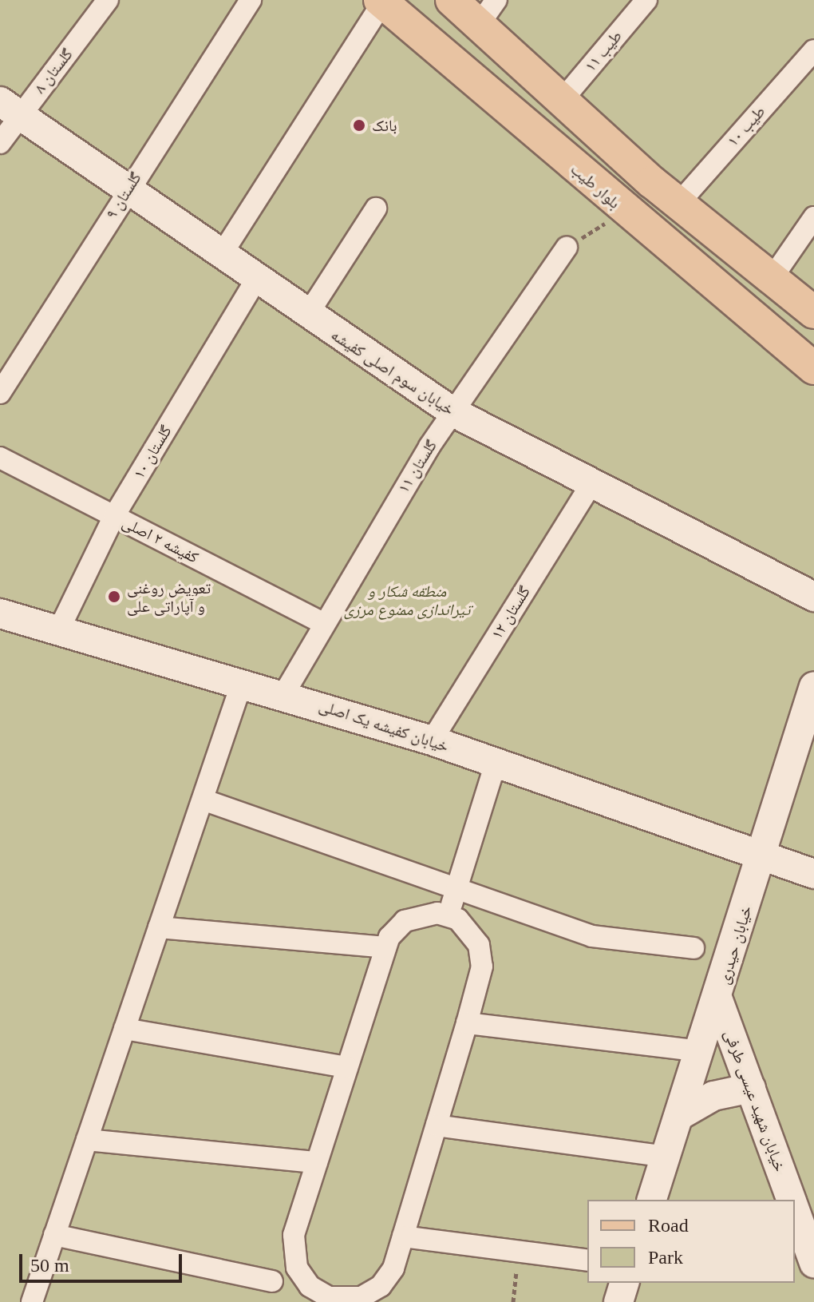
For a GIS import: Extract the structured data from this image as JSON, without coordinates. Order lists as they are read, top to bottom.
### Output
{
  "streets": {
    "main road": ["بلوار طیب"],
    "street": [
      "طیب ۱۱",
      "گلستان ۸",
      "طیب ۱۰",
      "گلستان ۹",
      "خیابان سوم اصلی کفیشه",
      "گلستان ۱۰",
      "گلستان ۱۱",
      "کفیشه ۲ اصلی",
      "گلستان ۱۲",
      "خیابان کفیشه یک اصلی",
      "خیابان حیدری",
      "خیابان شهید عیسی طرفی"
    ]
  },
  "crossings": [
    ["گلستان ۸", "خیابان سوم اصلی کفیشه"],
    ["گلستان ۹", "خیابان سوم اصلی کفیشه"],
    ["خیابان سوم اصلی کفیشه", "گلستان ۱۰"],
    ["خیابان سوم اصلی کفیشه", "گلستان ۱۱"],
    ["خیابان سوم اصلی کفیشه", "گلستان ۱۲"],
    ["گلستان ۱۰", "کفیشه ۲ اصلی"],
    ["گلستان ۱۰", "خیابان کفیشه یک اصلی"],
    ["گلستان ۱۱", "کفیشه ۲ اصلی"],
    ["گلستان ۱۱", "خیابان کفیشه یک اصلی"],
    ["گلستان ۱۲", "خیابان کفیشه یک اصلی"],
    ["خیابان کفیشه یک اصلی", "خیابان حیدری"],
    ["خیابان حیدری", "خیابان شهید عیسی طرفی"]
  ],
  "parks": ["منطقه شکار و تیراندازی ممنوع مرزی"],
  "places": ["بانک", "تعویض روغنی و آپاراتی علی"],
  "legend": ["Road", "Park"],
  "scale_bar": "50 m"
}
